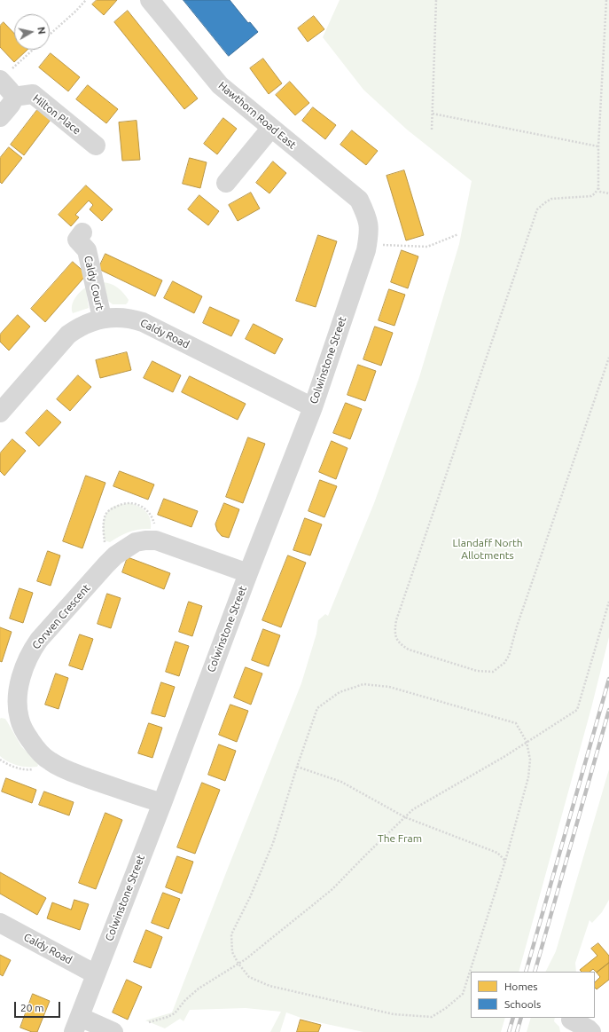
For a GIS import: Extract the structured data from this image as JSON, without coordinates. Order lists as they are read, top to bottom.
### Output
{
  "streets": {
    "street": [
      "Hilton Place",
      "Hawthorn Road East",
      "Caldy Court",
      "Caldy Road",
      "Colwinstone Street",
      "Corwen Crescent"
    ]
  },
  "crossings": [
    ["Hawthorn Road East", "Colwinstone Street"],
    ["Caldy Court", "Caldy Road"],
    ["Caldy Road", "Colwinstone Street"],
    ["Colwinstone Street", "Corwen Crescent"]
  ],
  "parks": ["Llandaff North Allotments", "The Fram"],
  "legend": ["Homes", "Schools"],
  "scale_bar": "20 m",
  "north": "right"
}
